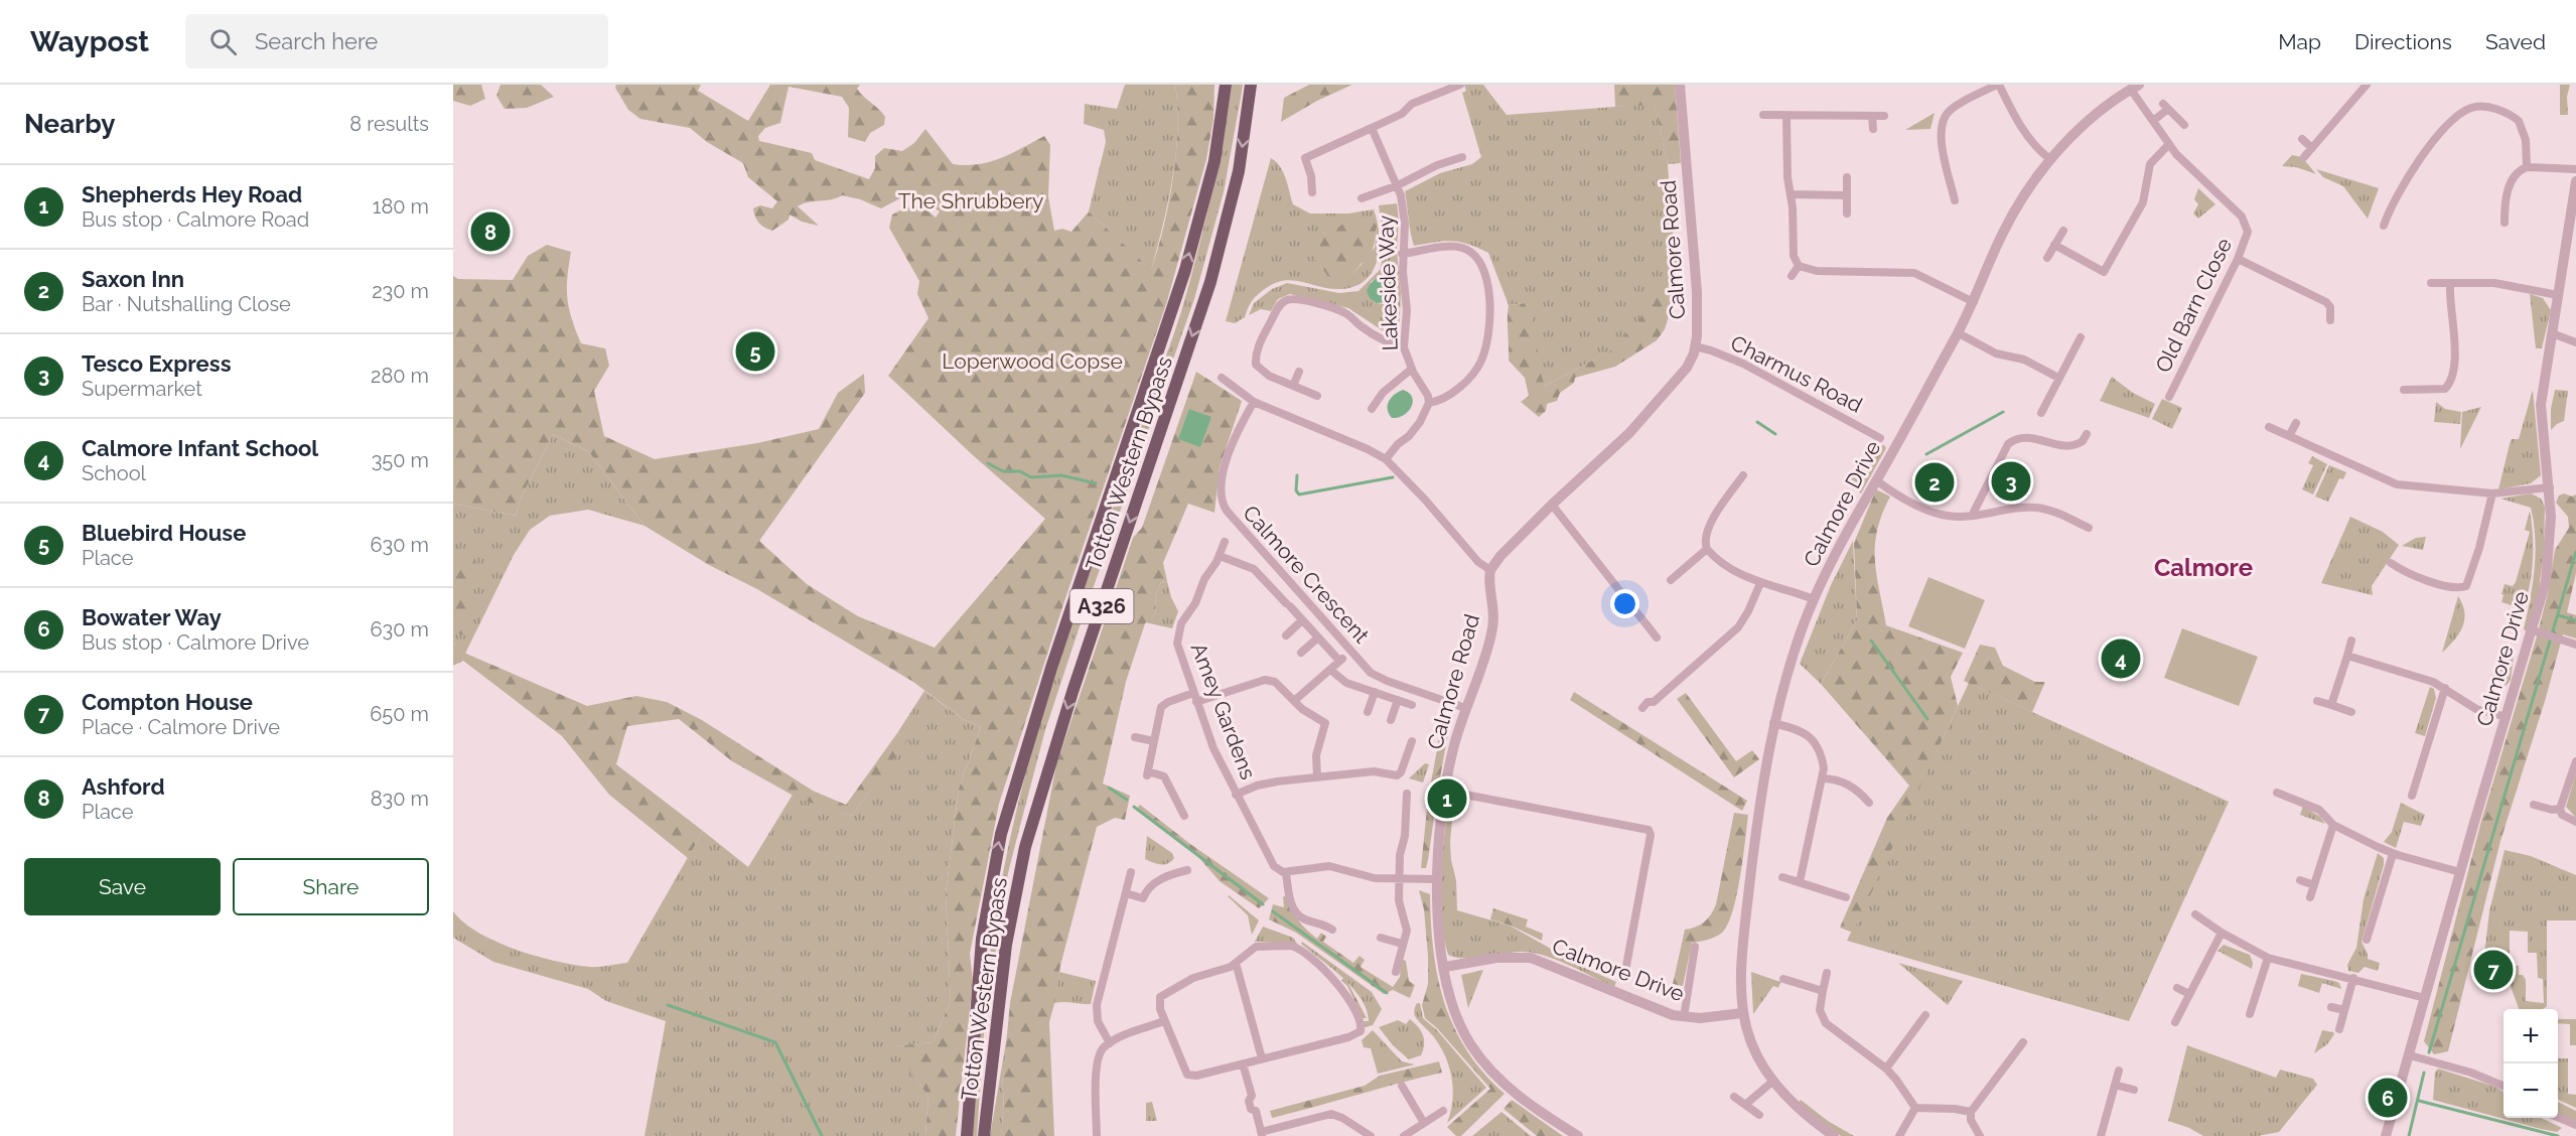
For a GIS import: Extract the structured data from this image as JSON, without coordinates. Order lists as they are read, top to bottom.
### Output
{
  "streets": {
    "main road": ["Totton Western Bypass", "A326"],
    "street": [
      "Calmore Road",
      "Lakeside Way",
      "Old Barn Close",
      "Charmus Road",
      "Calmore Drive",
      "Calmore Crescent",
      "Amey Gardens"
    ]
  },
  "crossings": [
    ["Calmore Road", "Charmus Road"],
    ["Calmore Road", "Calmore Drive"],
    ["Calmore Road", "Calmore Crescent"],
    ["Old Barn Close", "Calmore Drive"]
  ],
  "districts": ["Calmore"],
  "parks": ["The Shrubbery", "Loperwood Copse"],
  "page": {
    "header": "Waypost",
    "search": "Search here",
    "nav": ["Map", "Directions", "Saved"],
    "heading": ["Nearby", "8 results"],
    "list": [
      {
        "mark": "1",
        "name": "Shepherds Hey Road",
        "note": "Bus stop · Calmore Road",
        "value": "180 m"
      },
      {
        "mark": "2",
        "name": "Saxon Inn",
        "note": "Bar · Nutshalling Close",
        "value": "230 m"
      },
      {
        "mark": "3",
        "name": "Tesco Express",
        "note": "Supermarket",
        "value": "280 m"
      },
      {
        "mark": "4",
        "name": "Calmore Infant School",
        "note": "School",
        "value": "350 m"
      },
      {
        "mark": "5",
        "name": "Bluebird House",
        "note": "Place",
        "value": "630 m"
      },
      {
        "mark": "6",
        "name": "Bowater Way",
        "note": "Bus stop · Calmore Drive",
        "value": "630 m"
      },
      {
        "mark": "7",
        "name": "Compton House",
        "note": "Place · Calmore Drive",
        "value": "650 m"
      },
      {
        "mark": "8",
        "name": "Ashford",
        "note": "Place",
        "value": "830 m"
      }
    ],
    "pins": [
      "8",
      "5",
      "3",
      "2",
      "4",
      "1",
      "7",
      "6"
    ],
    "buttons": ["Save", "Share"],
    "map_buttons": ["+", "−"]
  }
}
